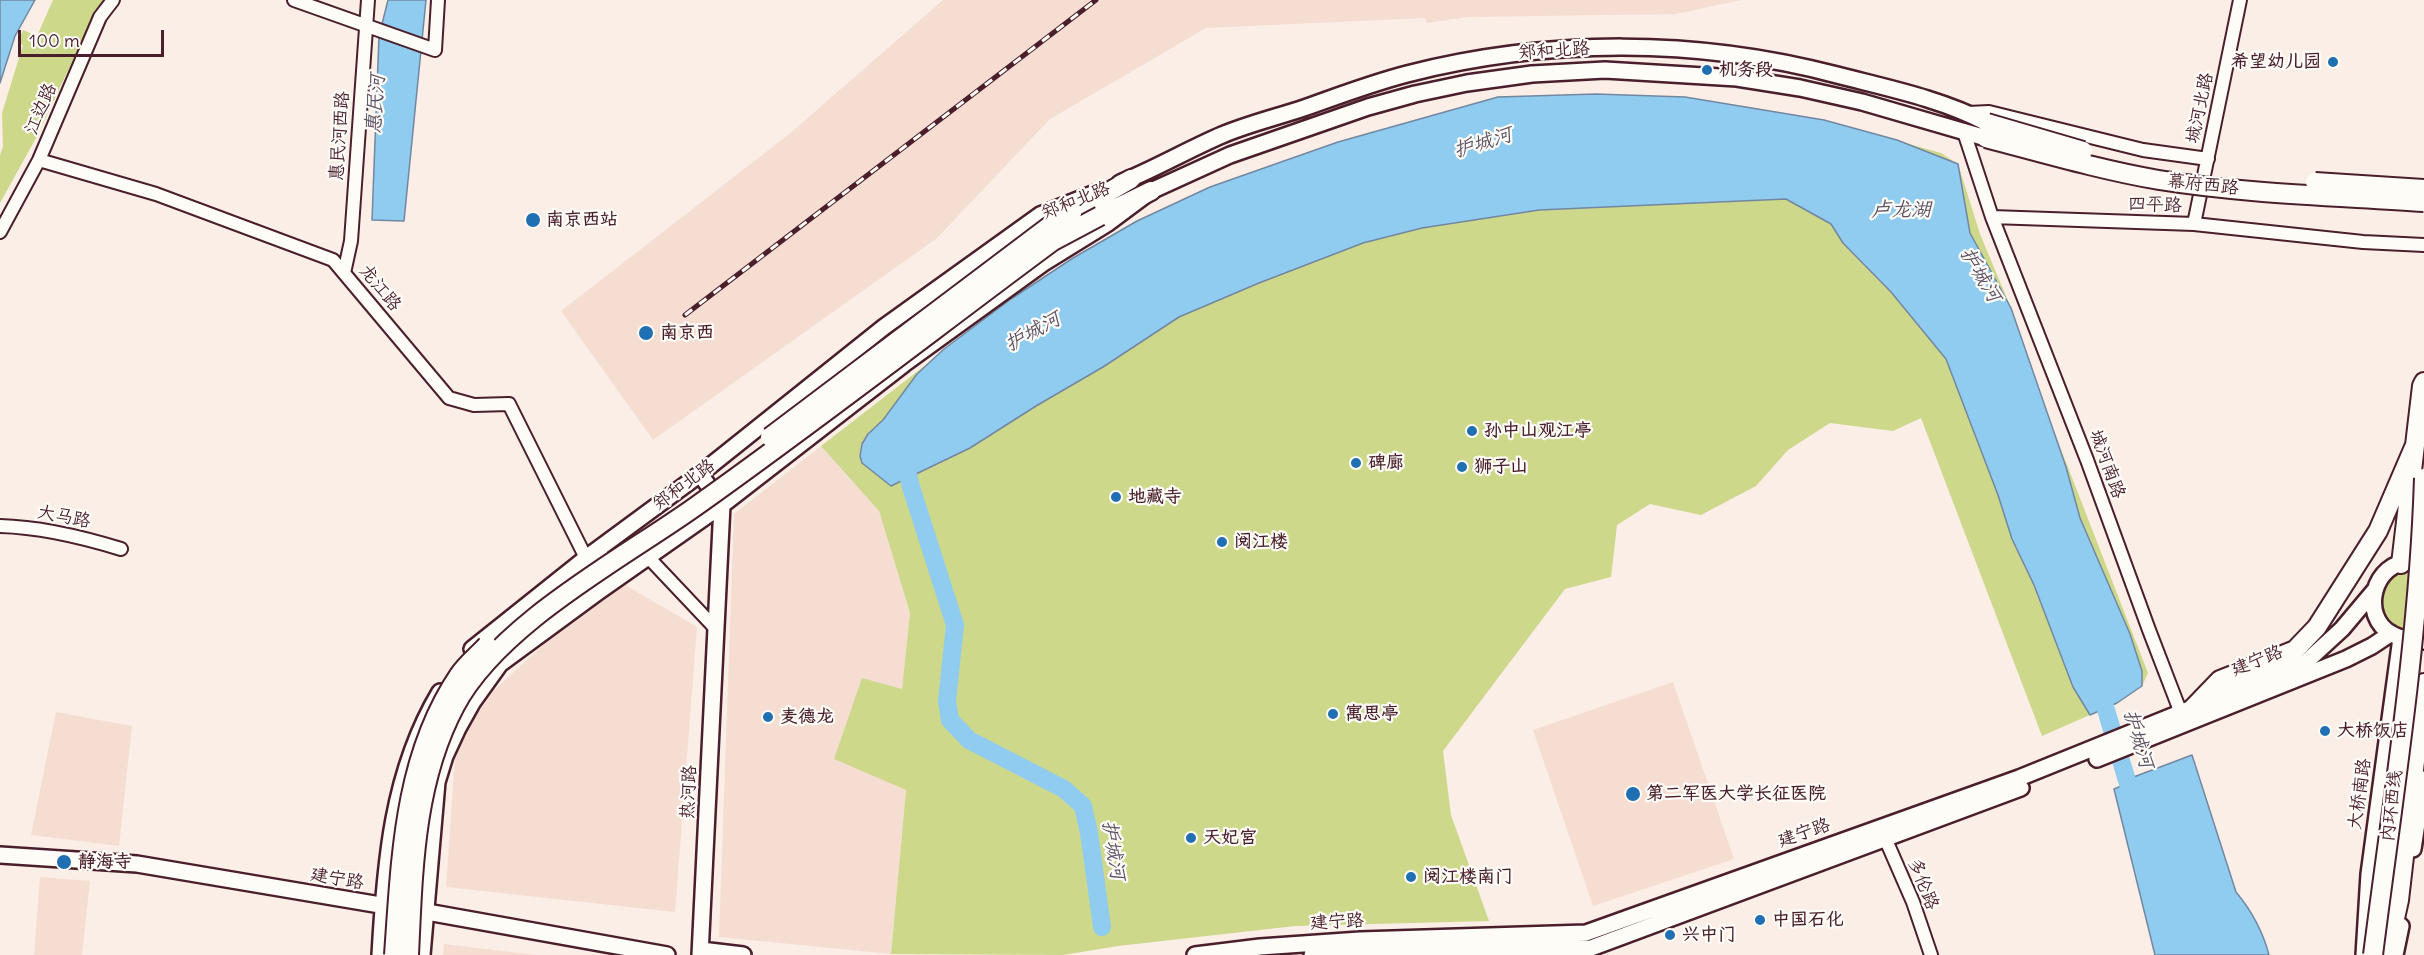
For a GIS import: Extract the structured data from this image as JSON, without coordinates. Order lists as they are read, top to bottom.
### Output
{
  "streets": {
    "highway": ["郑和北路", "幕府西路", "内环西线"],
    "main road": ["建宁路", "热河路", "大桥南路"],
    "street": [
      "城河北路",
      "江边路",
      "惠民河西路",
      "四平路",
      "龙江路",
      "城河南路",
      "大马路",
      "多伦路"
    ]
  },
  "crossings": [
    ["郑和北路", "幕府西路"],
    ["郑和北路", "龙江路"],
    ["郑和北路", "城河南路"],
    ["郑和北路", "建宁路"],
    ["郑和北路", "热河路"],
    ["城河北路", "四平路"],
    ["江边路", "龙江路"],
    ["惠民河西路", "龙江路"],
    ["四平路", "城河南路"],
    ["城河南路", "建宁路"],
    ["建宁路", "大桥南路"],
    ["建宁路", "多伦路"],
    ["大桥南路", "内环西线"]
  ],
  "water": ["惠民河", "护城河", "卢龙湖"],
  "places": [
    "希望幼儿园",
    "机务段",
    "南京西站",
    "南京西",
    "孙中山观江亭",
    "碑廊",
    "狮子山",
    "地藏寺",
    "阅江楼",
    "寓思亭",
    "麦德龙",
    "大桥饭店",
    "第二军医大学长征医院",
    "天妃宫",
    "静海寺",
    "阅江楼南门",
    "中国石化",
    "兴中门"
  ],
  "scale_bar": "100 m"
}
